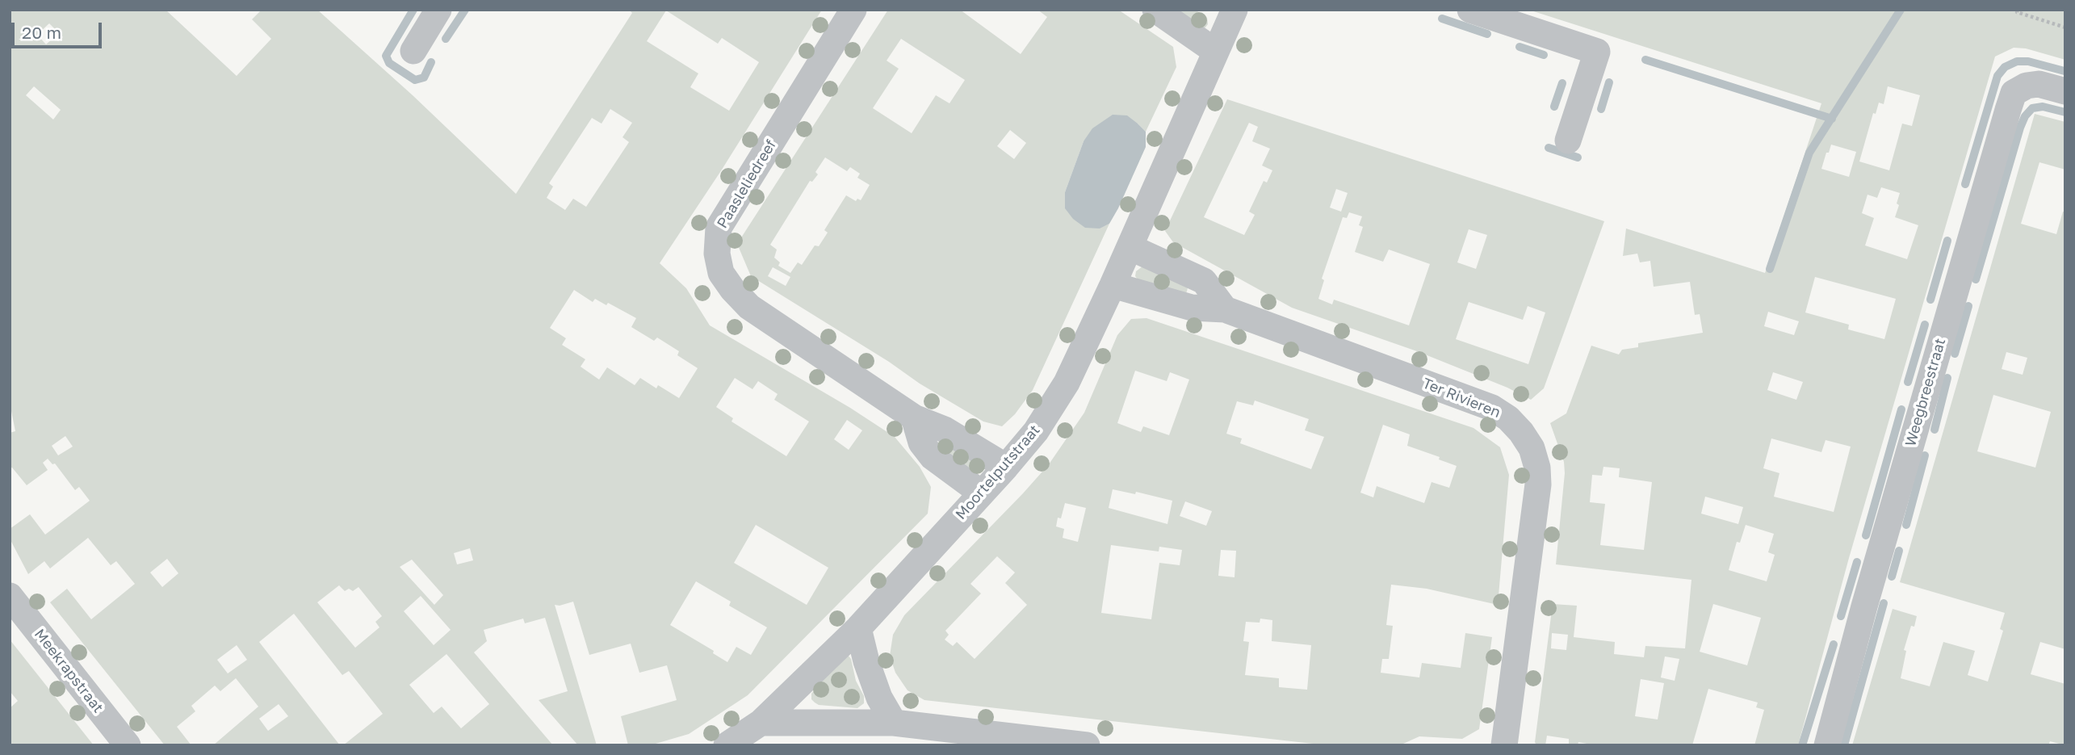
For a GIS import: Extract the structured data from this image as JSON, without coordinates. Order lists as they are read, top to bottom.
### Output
{
  "streets": {
    "street": [
      "Paasleliedreef",
      "Weegbreestraat",
      "Ter Rivieren",
      "Moortelputstraat",
      "Meekrapstraat"
    ]
  },
  "crossings": [
    ["Paasleliedreef", "Moortelputstraat"],
    ["Ter Rivieren", "Moortelputstraat"]
  ],
  "scale_bar": "20 m"
}
